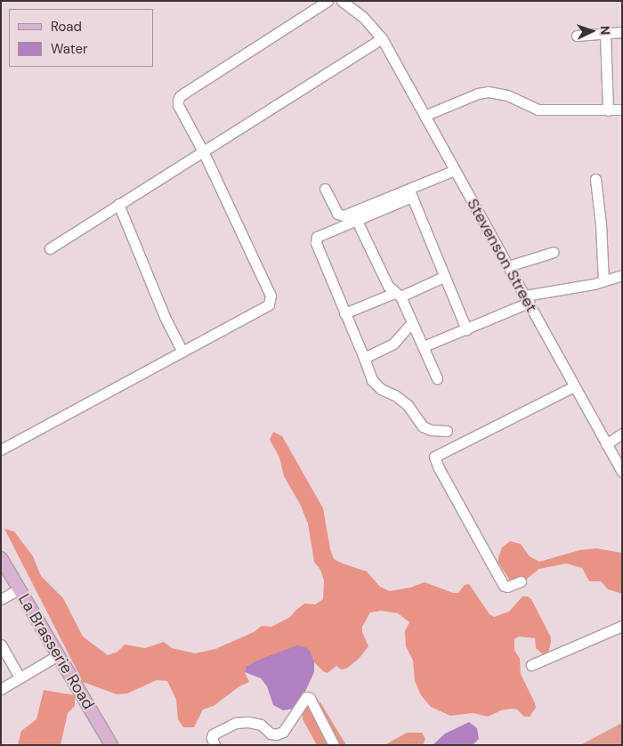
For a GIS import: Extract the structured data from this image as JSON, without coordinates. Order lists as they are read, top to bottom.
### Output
{
  "streets": {
    "main road": ["La Brasserie Road"],
    "street": ["Stevenson Street"]
  },
  "legend": ["Road", "Water"],
  "north": "right"
}
